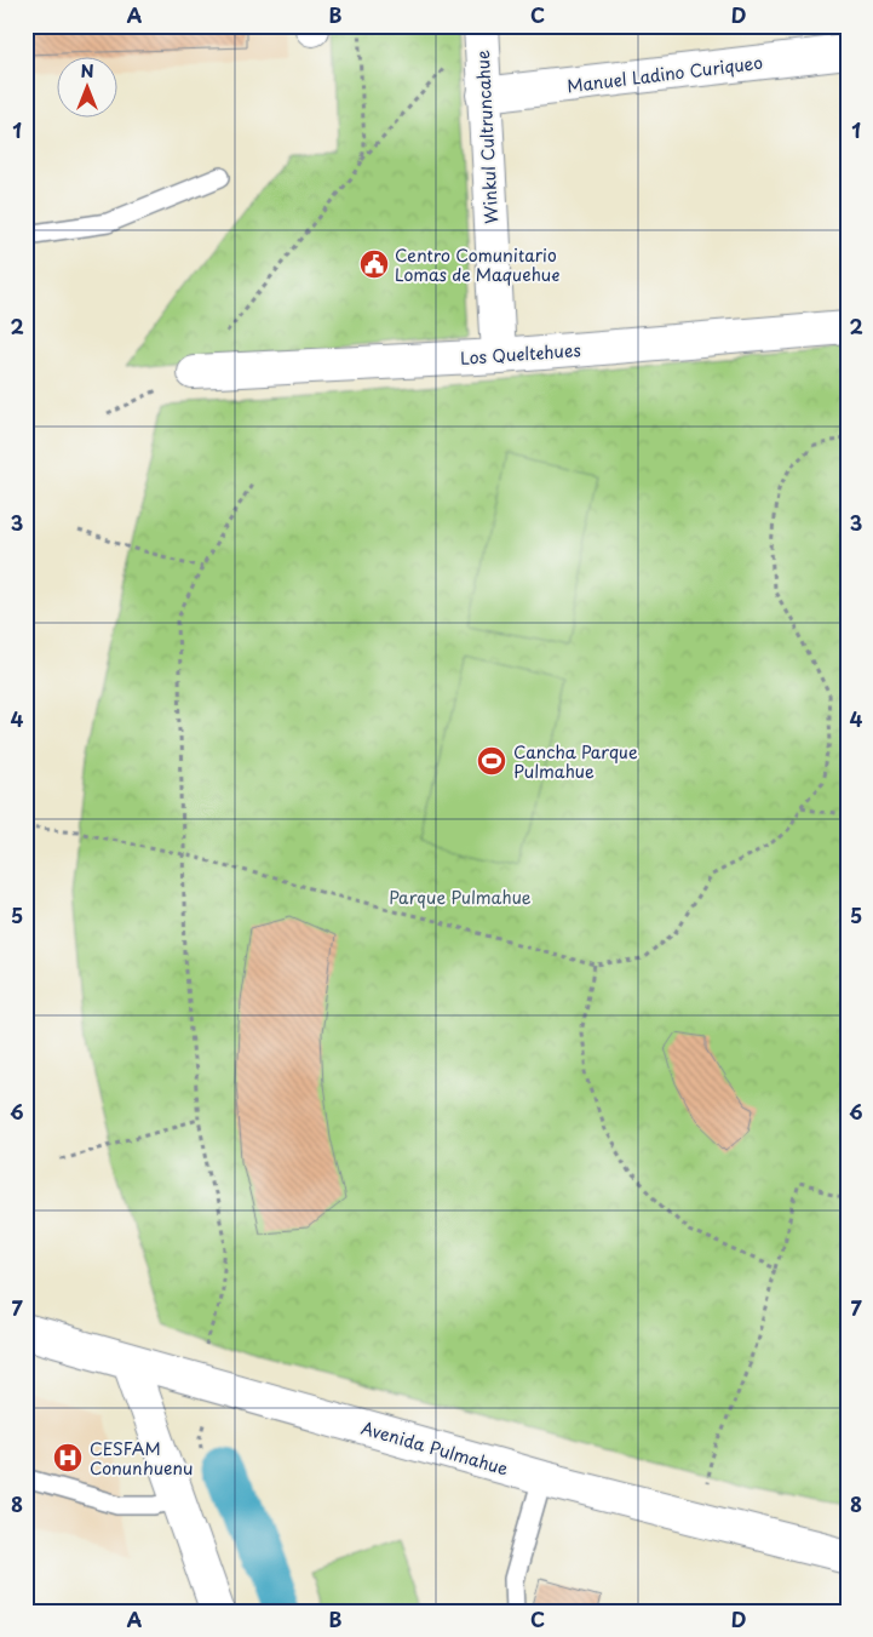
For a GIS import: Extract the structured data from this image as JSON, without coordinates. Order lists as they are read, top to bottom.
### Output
{
  "streets": {
    "street": [
      "Manuel Ladino Curiqueo",
      "Winkul Cultruncahue",
      "Los Queltehues",
      "Avenida Pulmahue"
    ]
  },
  "crossings": [
    ["Manuel Ladino Curiqueo", "Winkul Cultruncahue"],
    ["Winkul Cultruncahue", "Los Queltehues"]
  ],
  "parks": ["Parque Pulmahue"],
  "places": {
    "public building": ["Centro Comunitario Lomas de Maquehue"],
    "sports": ["Cancha Parque Pulmahue"],
    "hospital": ["CESFAM Conunhuenu"]
  },
  "north": "top",
  "grid": {
    "columns": [
      "A",
      "B",
      "C",
      "D"
    ],
    "rows": [
      "1",
      "2",
      "3",
      "4",
      "5",
      "6",
      "7",
      "8"
    ]
  }
}
